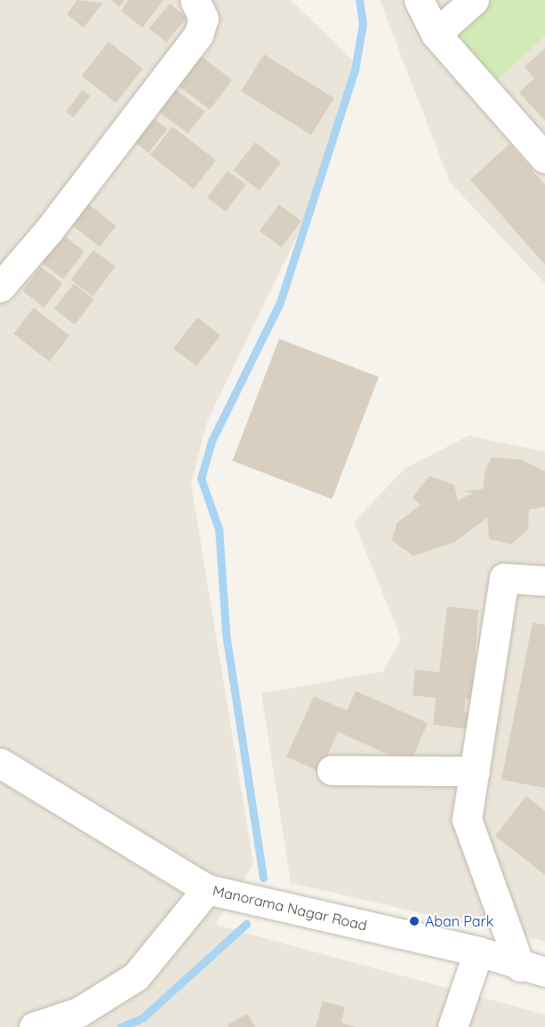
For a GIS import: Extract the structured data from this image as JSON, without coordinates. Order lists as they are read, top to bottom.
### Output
{
  "streets": {
    "street": ["Manorama Nagar Road"]
  },
  "places": ["Aban Park"]
}
